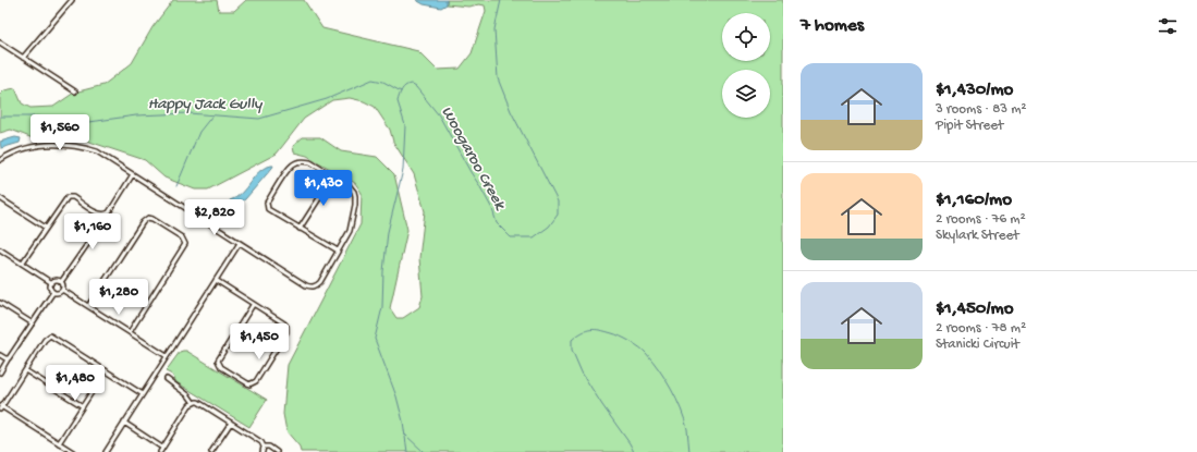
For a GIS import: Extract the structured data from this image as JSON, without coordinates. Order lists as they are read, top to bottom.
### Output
{
  "water": ["Happy Jack Gully", "Woogaroo Creek"],
  "page": {
    "heading": "7 homes",
    "list": [
      {
        "name": "$1,430/mo",
        "note": "3 rooms · 83 m² · Pipit Street"
      },
      {
        "name": "$1,160/mo",
        "note": "2 rooms · 76 m² · Skylark Street"
      },
      {
        "name": "$1,450/mo",
        "note": "2 rooms · 78 m² · Stanicki Circuit"
      }
    ],
    "price": [
      "$1,560",
      "$1,430",
      "$2,820",
      "$1,160",
      "$1,280",
      "$1,450",
      "$1,480"
    ]
  }
}
